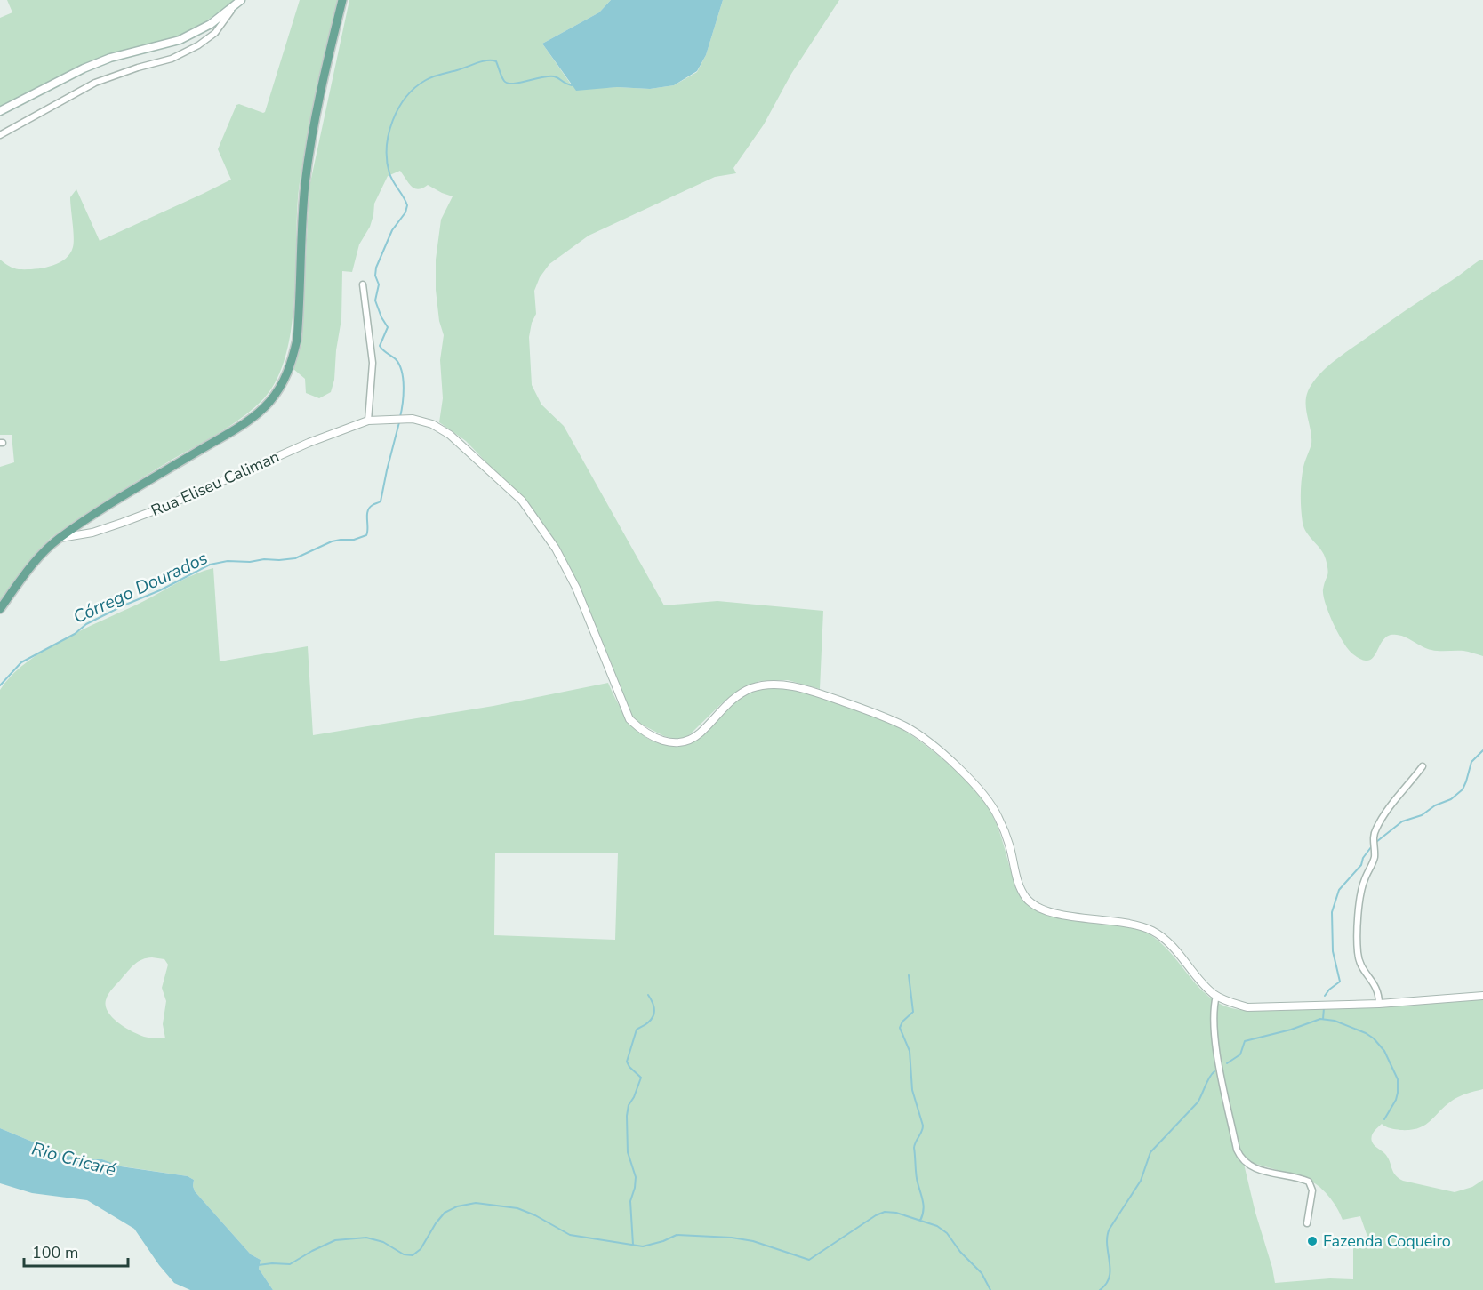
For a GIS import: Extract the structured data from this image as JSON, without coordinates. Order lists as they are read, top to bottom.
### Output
{
  "streets": {
    "street": ["Rua Eliseu Caliman"]
  },
  "water": ["Córrego Dourados", "Rio Cricaré"],
  "places": ["Fazenda Coqueiro"],
  "scale_bar": "100 m"
}
